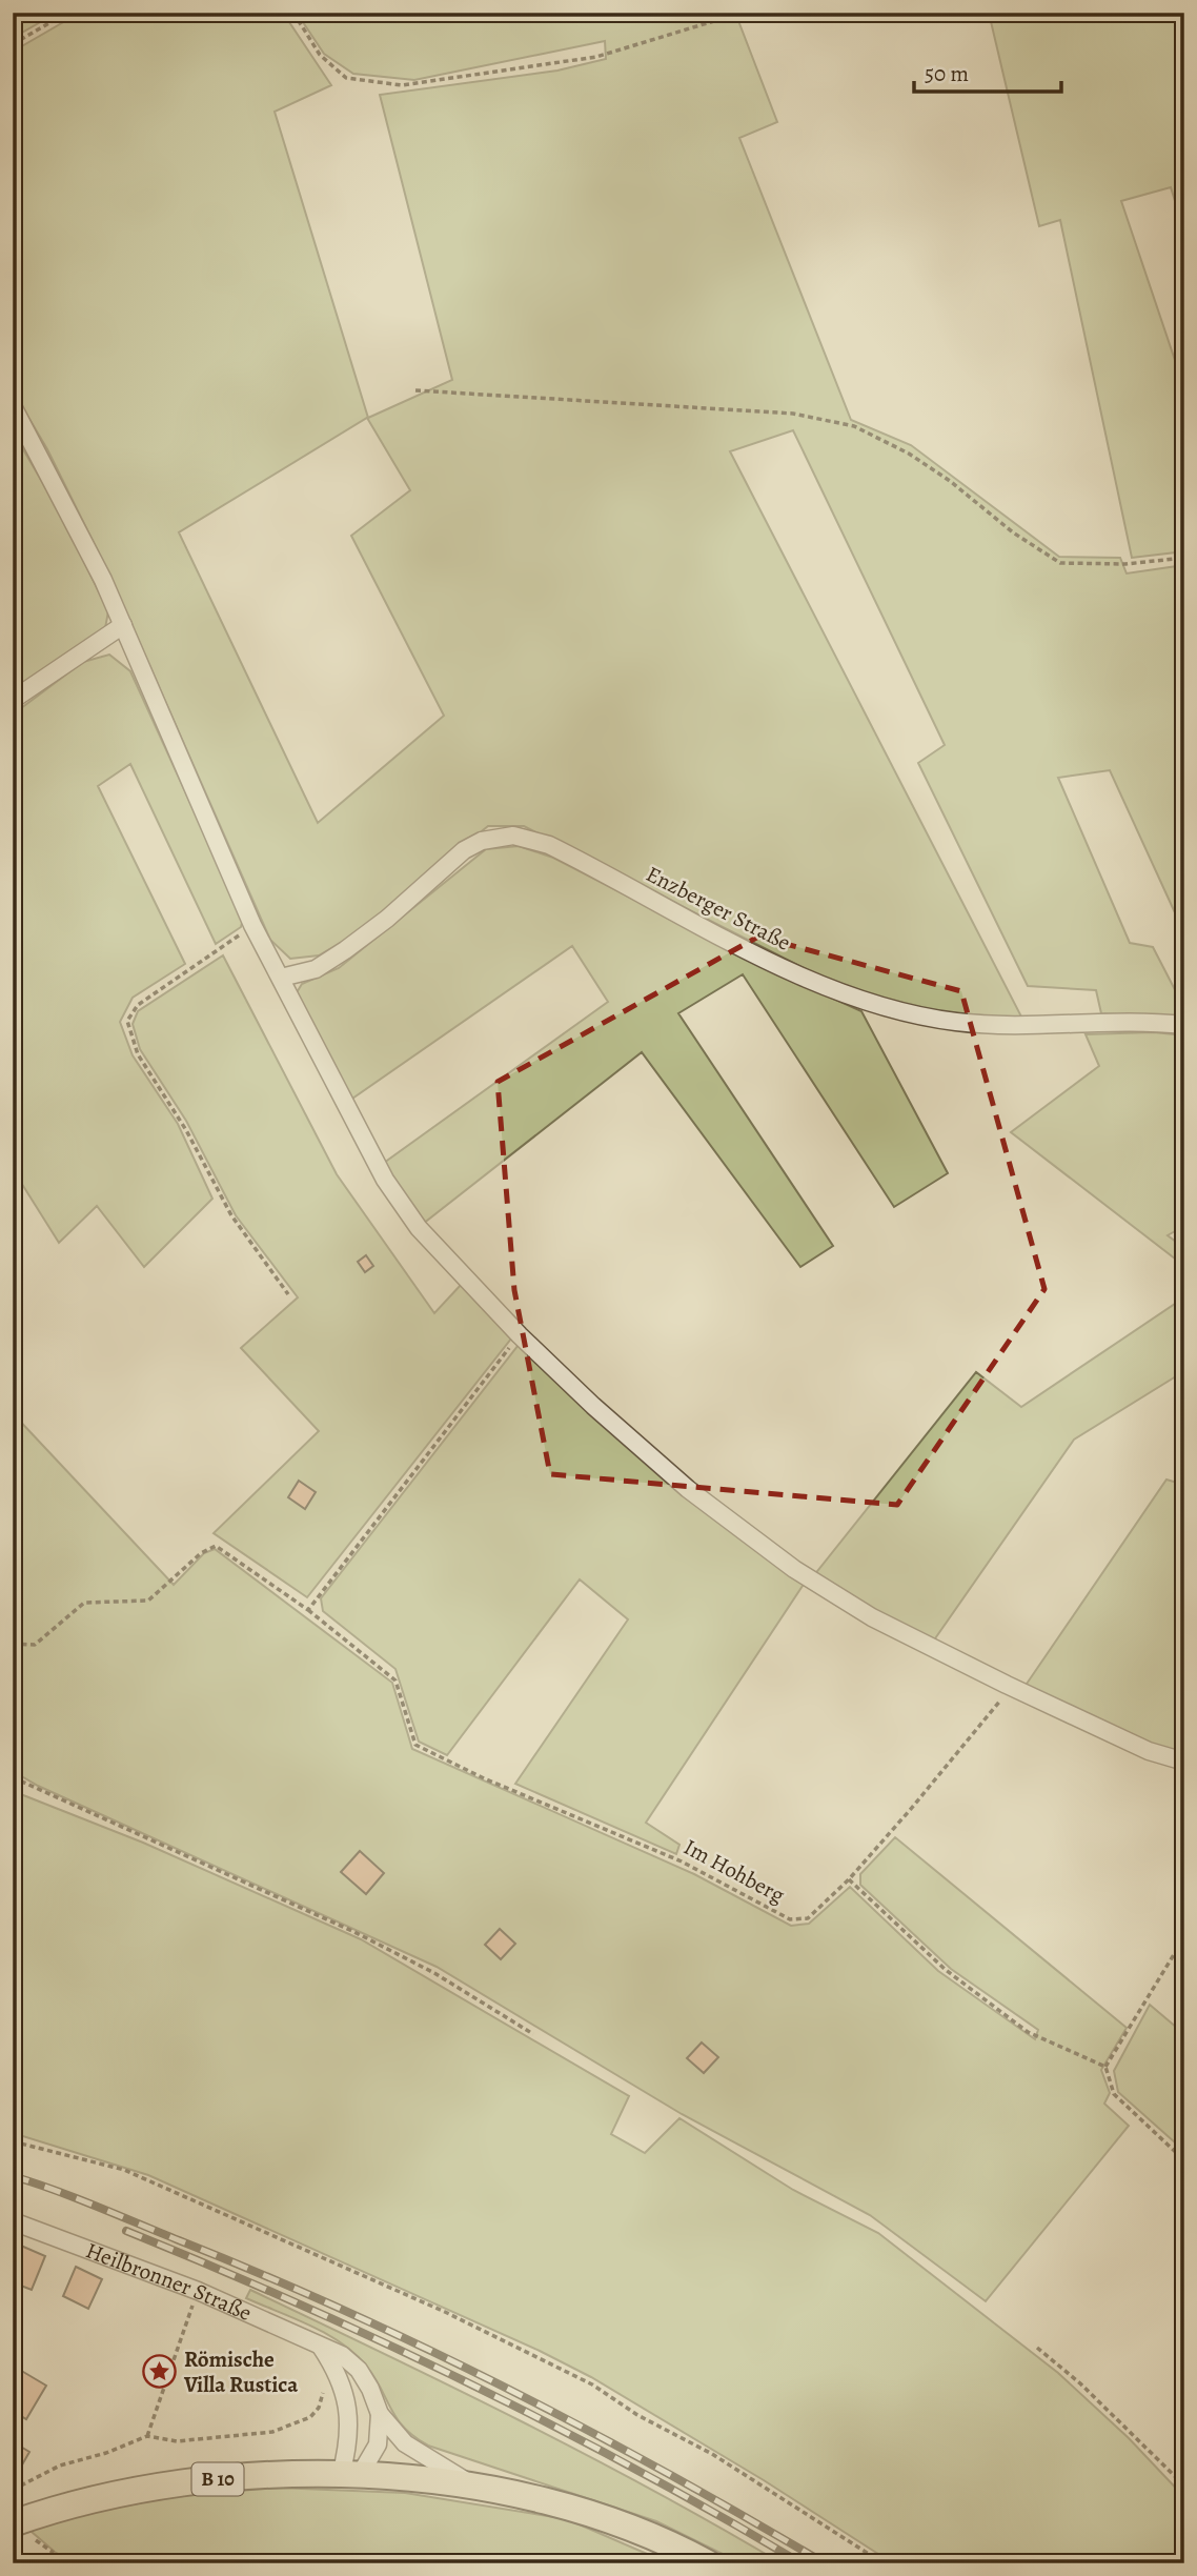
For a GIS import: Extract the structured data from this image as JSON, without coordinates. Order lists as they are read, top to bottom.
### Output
{
  "streets": {
    "main road": ["Heilbronner Straße", "B 10"],
    "street": ["Enzberger Straße"],
    "path": ["Im Hohberg"]
  },
  "crossings": [
    ["Heilbronner Straße", "B 10"]
  ],
  "places": {
    "place": ["Römische Villa Rustica"]
  },
  "scale_bar": "50 m"
}
